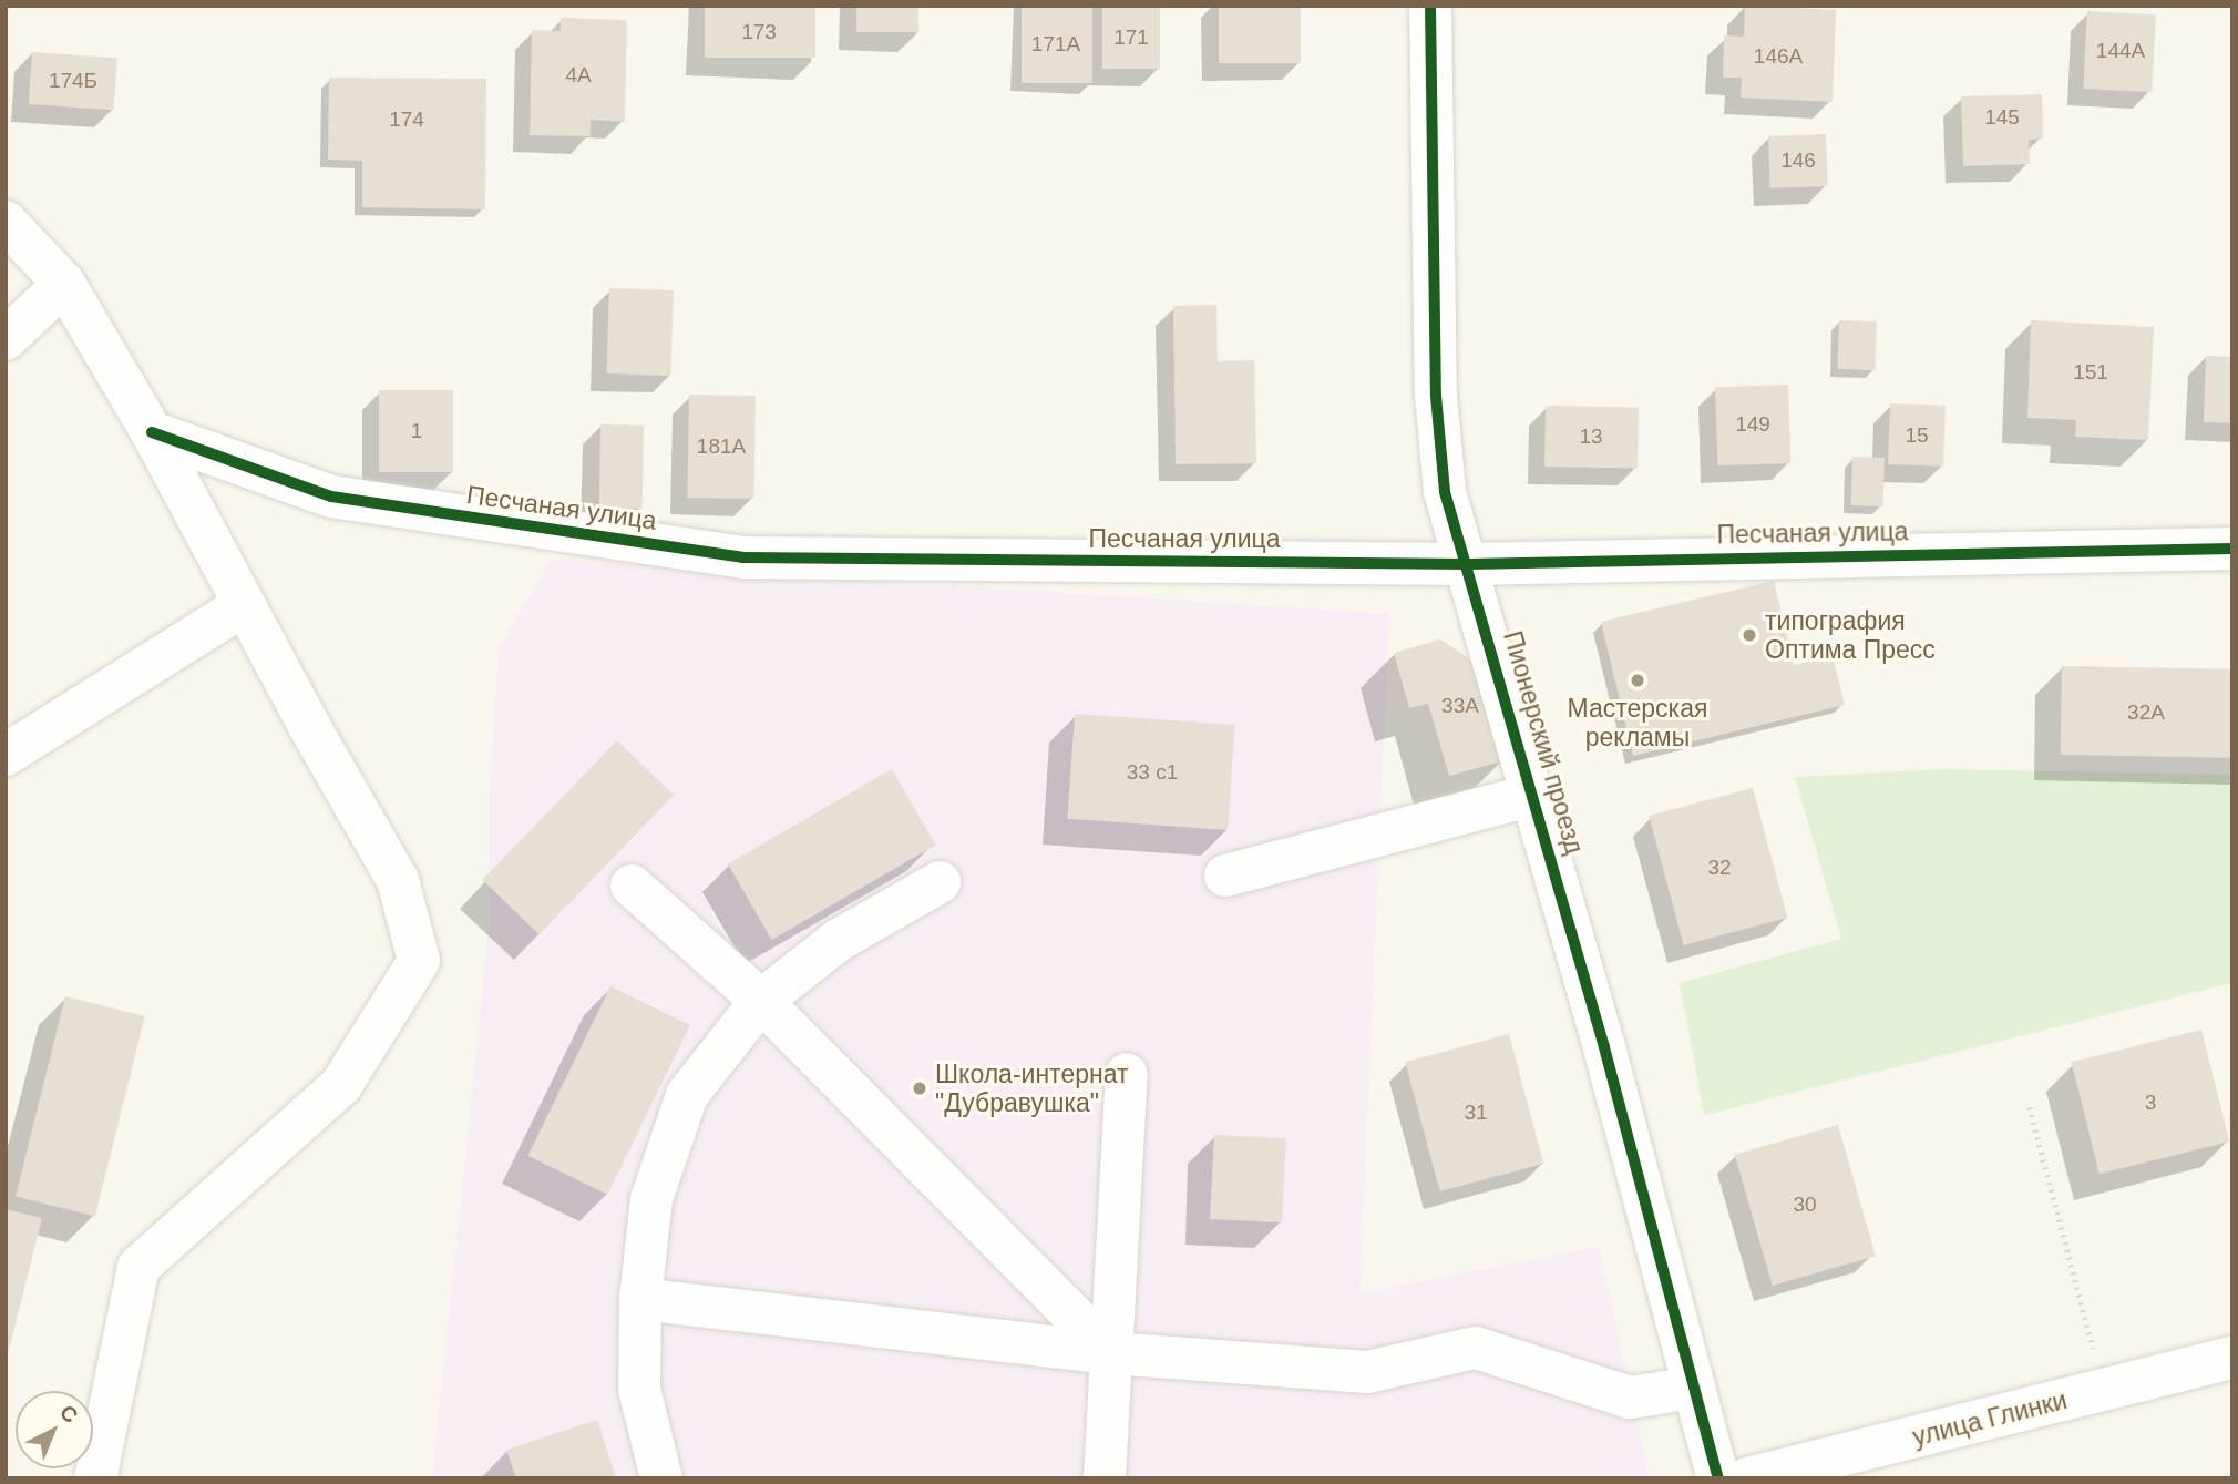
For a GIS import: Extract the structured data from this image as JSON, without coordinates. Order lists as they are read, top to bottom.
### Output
{
  "streets": {
    "street": ["Песчаная улица", "Пионерский проезд", "улица Глинки"]
  },
  "crossings": [
    ["Песчаная улица", "Пионерский проезд"]
  ],
  "places": ["типография Оптима Пресс", "Мастерская рекламы", "Школа-интернат \"Дубравушка\""],
  "house_numbers": [
    "173",
    "171",
    "171А",
    "144А",
    "146А",
    "4А",
    "174Б",
    "145",
    "174",
    "146",
    "151",
    "149",
    "1",
    "15",
    "13",
    "181А",
    "33А",
    "32А",
    "33 с1",
    "32",
    "3",
    "31",
    "30"
  ],
  "north": "top right"
}
